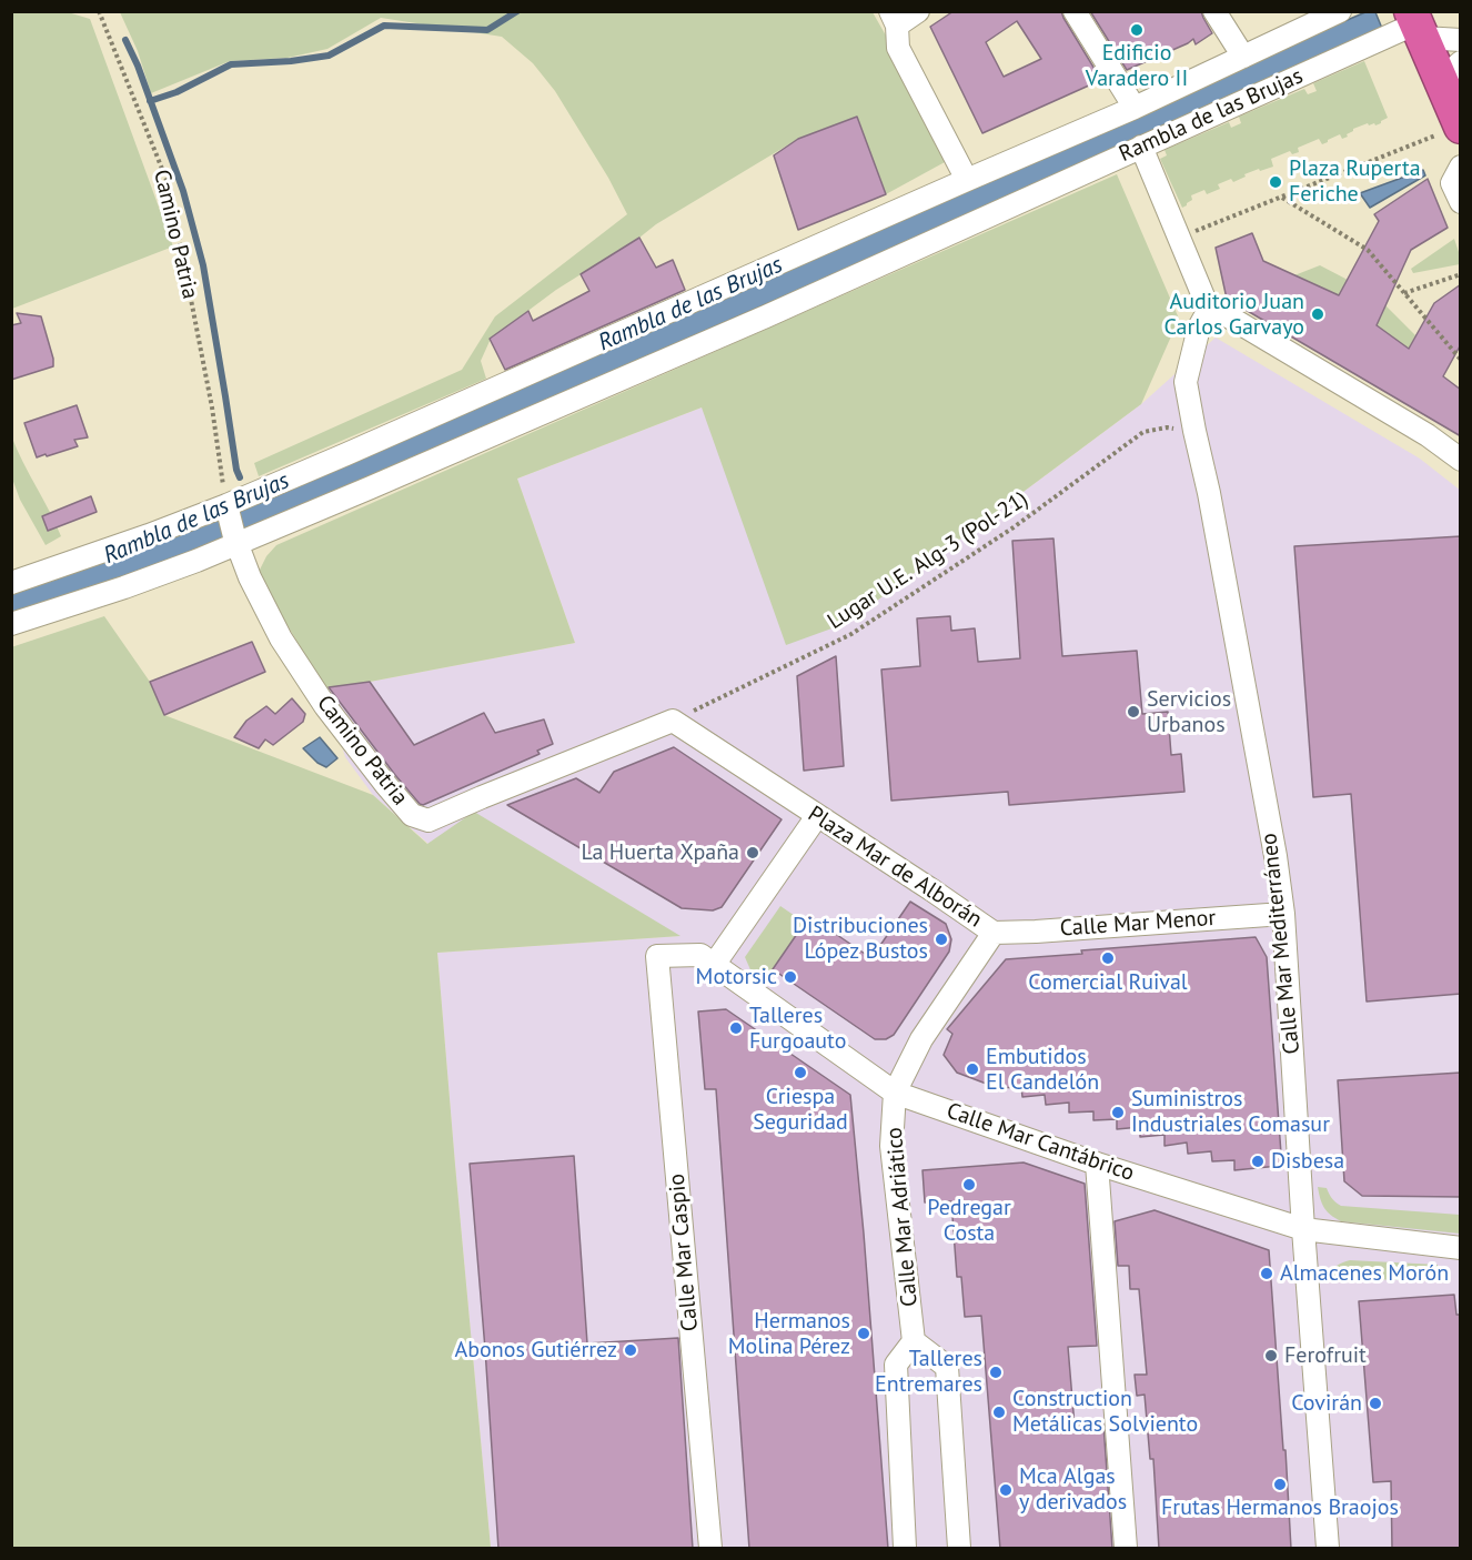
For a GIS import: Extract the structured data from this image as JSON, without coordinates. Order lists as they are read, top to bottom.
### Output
{
  "streets": {
    "street": [
      "Rambla de las Brujas",
      "Camino Patria",
      "Plaza Mar de Alborán",
      "Calle Mar Menor",
      "Calle Mar Mediterráneo",
      "Calle Mar Cantábrico",
      "Calle Mar Adriático",
      "Calle Mar Caspio"
    ],
    "path": ["Lugar U.E. Alg-3 (Pol-21)"]
  },
  "crossings": [
    ["Rambla de las Brujas", "Camino Patria"],
    ["Camino Patria", "Lugar U.E. Alg-3 (Pol-21)"],
    ["Camino Patria", "Plaza Mar de Alborán"],
    ["Lugar U.E. Alg-3 (Pol-21)", "Plaza Mar de Alborán"],
    ["Lugar U.E. Alg-3 (Pol-21)", "Calle Mar Mediterráneo"],
    ["Plaza Mar de Alborán", "Calle Mar Menor"],
    ["Plaza Mar de Alborán", "Calle Mar Cantábrico"],
    ["Plaza Mar de Alborán", "Calle Mar Adriático"],
    ["Calle Mar Menor", "Calle Mar Mediterráneo"],
    ["Calle Mar Mediterráneo", "Calle Mar Cantábrico"],
    ["Calle Mar Cantábrico", "Calle Mar Adriático"],
    ["Calle Mar Cantábrico", "Calle Mar Caspio"]
  ],
  "water": ["Rambla de las Brujas"],
  "places": [
    "Edificio Varadero II",
    "Plaza Ruperta Feriche",
    "Auditorio Juan Carlos Garvayo",
    "Servicios Urbanos",
    "La Huerta Xpaña",
    "Distribuciones López Bustos",
    "Comercial Ruival",
    "Motorsic",
    "Talleres Furgoauto",
    "Embutidos El Candelón",
    "Criespa Seguridad",
    "Suministros Industriales Comasur",
    "Disbesa",
    "Pedregar Costa",
    "Almacenes Morón",
    "Hermanos Molina Pérez",
    "Abonos Gutiérrez",
    "Ferofruit",
    "Talleres Entremares",
    "Covirán",
    "Construction Metálicas Solviento",
    "Frutas Hermanos Braojos",
    "Mca Algas y derivados"
  ]
}
